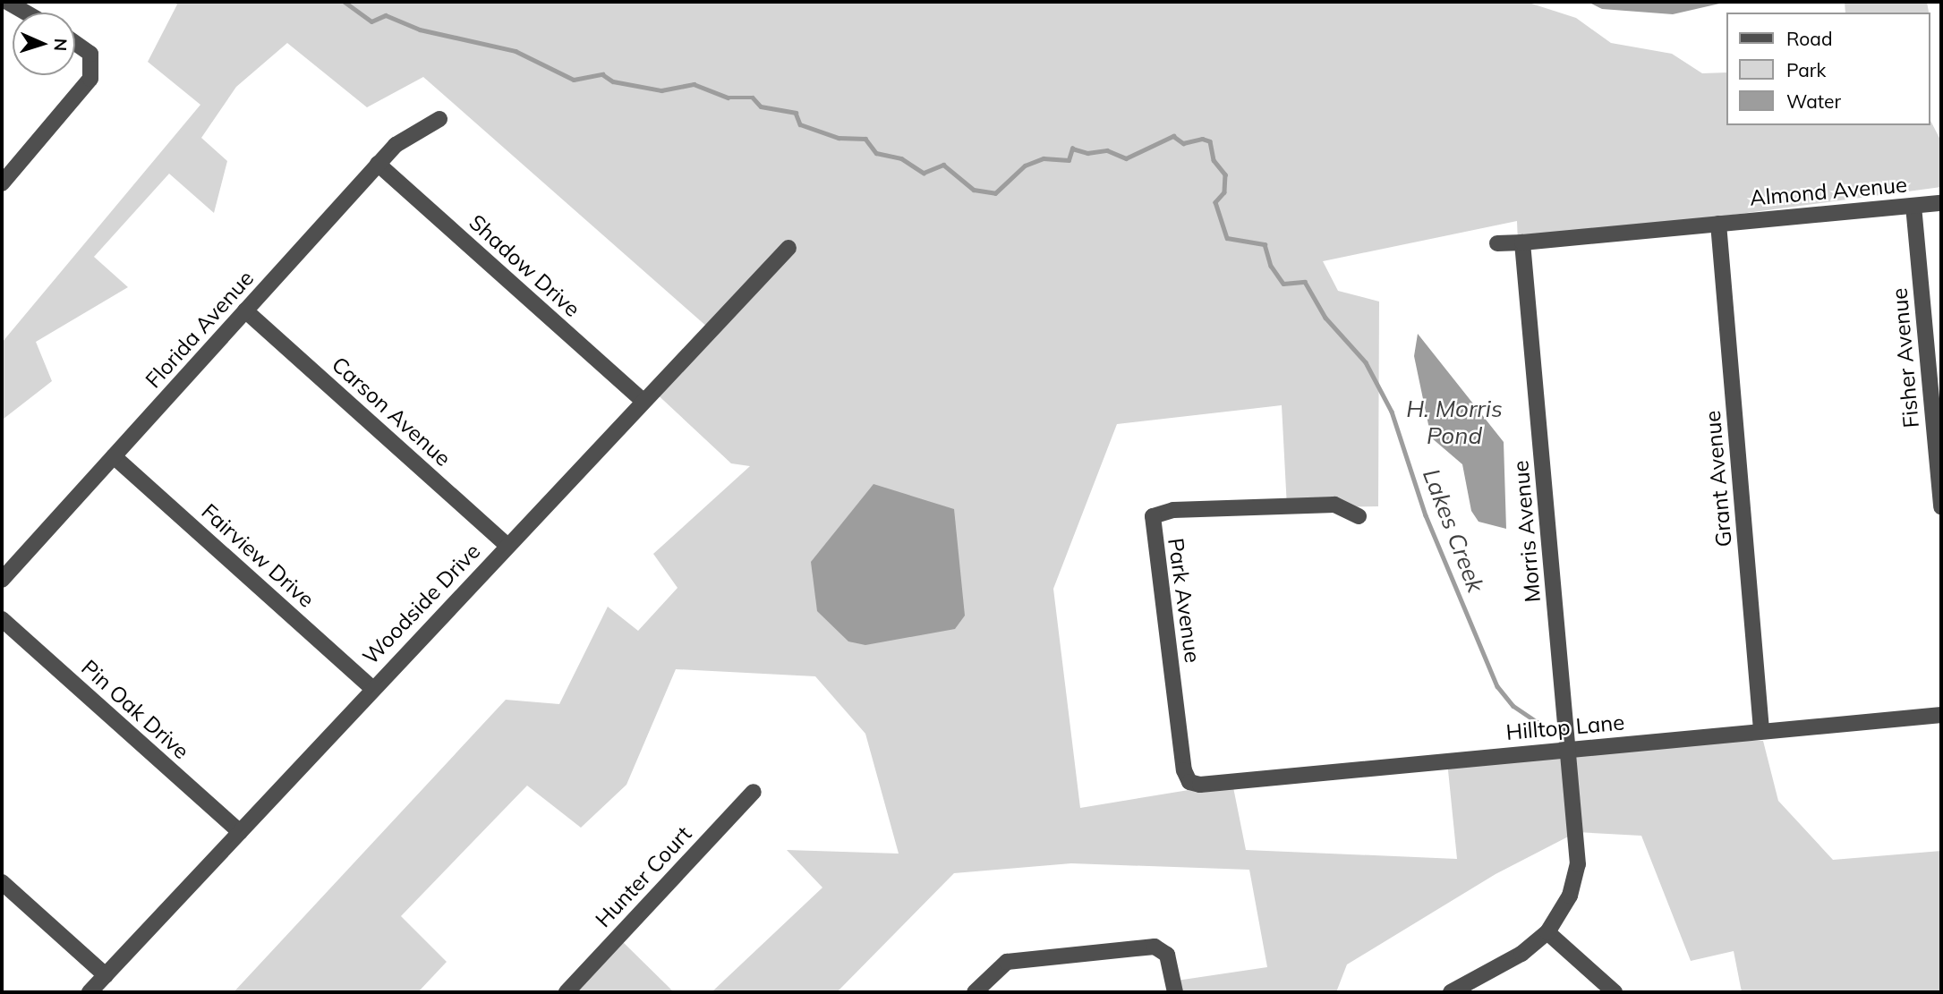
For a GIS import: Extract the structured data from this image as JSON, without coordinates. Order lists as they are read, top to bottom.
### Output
{
  "streets": {
    "street": [
      "Almond Avenue",
      "Shadow Drive",
      "Florida Avenue",
      "Fisher Avenue",
      "Carson Avenue",
      "Grant Avenue",
      "Morris Avenue",
      "Fairview Drive",
      "Park Avenue",
      "Woodside Drive",
      "Pin Oak Drive",
      "Hilltop Lane",
      "Hunter Court"
    ]
  },
  "crossings": [
    ["Almond Avenue", "Fisher Avenue"],
    ["Almond Avenue", "Grant Avenue"],
    ["Shadow Drive", "Florida Avenue"],
    ["Shadow Drive", "Woodside Drive"],
    ["Florida Avenue", "Carson Avenue"],
    ["Florida Avenue", "Fairview Drive"],
    ["Carson Avenue", "Woodside Drive"],
    ["Grant Avenue", "Hilltop Lane"],
    ["Morris Avenue", "Hilltop Lane"],
    ["Fairview Drive", "Woodside Drive"],
    ["Park Avenue", "Hilltop Lane"],
    ["Woodside Drive", "Pin Oak Drive"]
  ],
  "water": ["H. Morris Pond", "Lakes Creek"],
  "legend": ["Road", "Park", "Water"],
  "north": "right"
}
